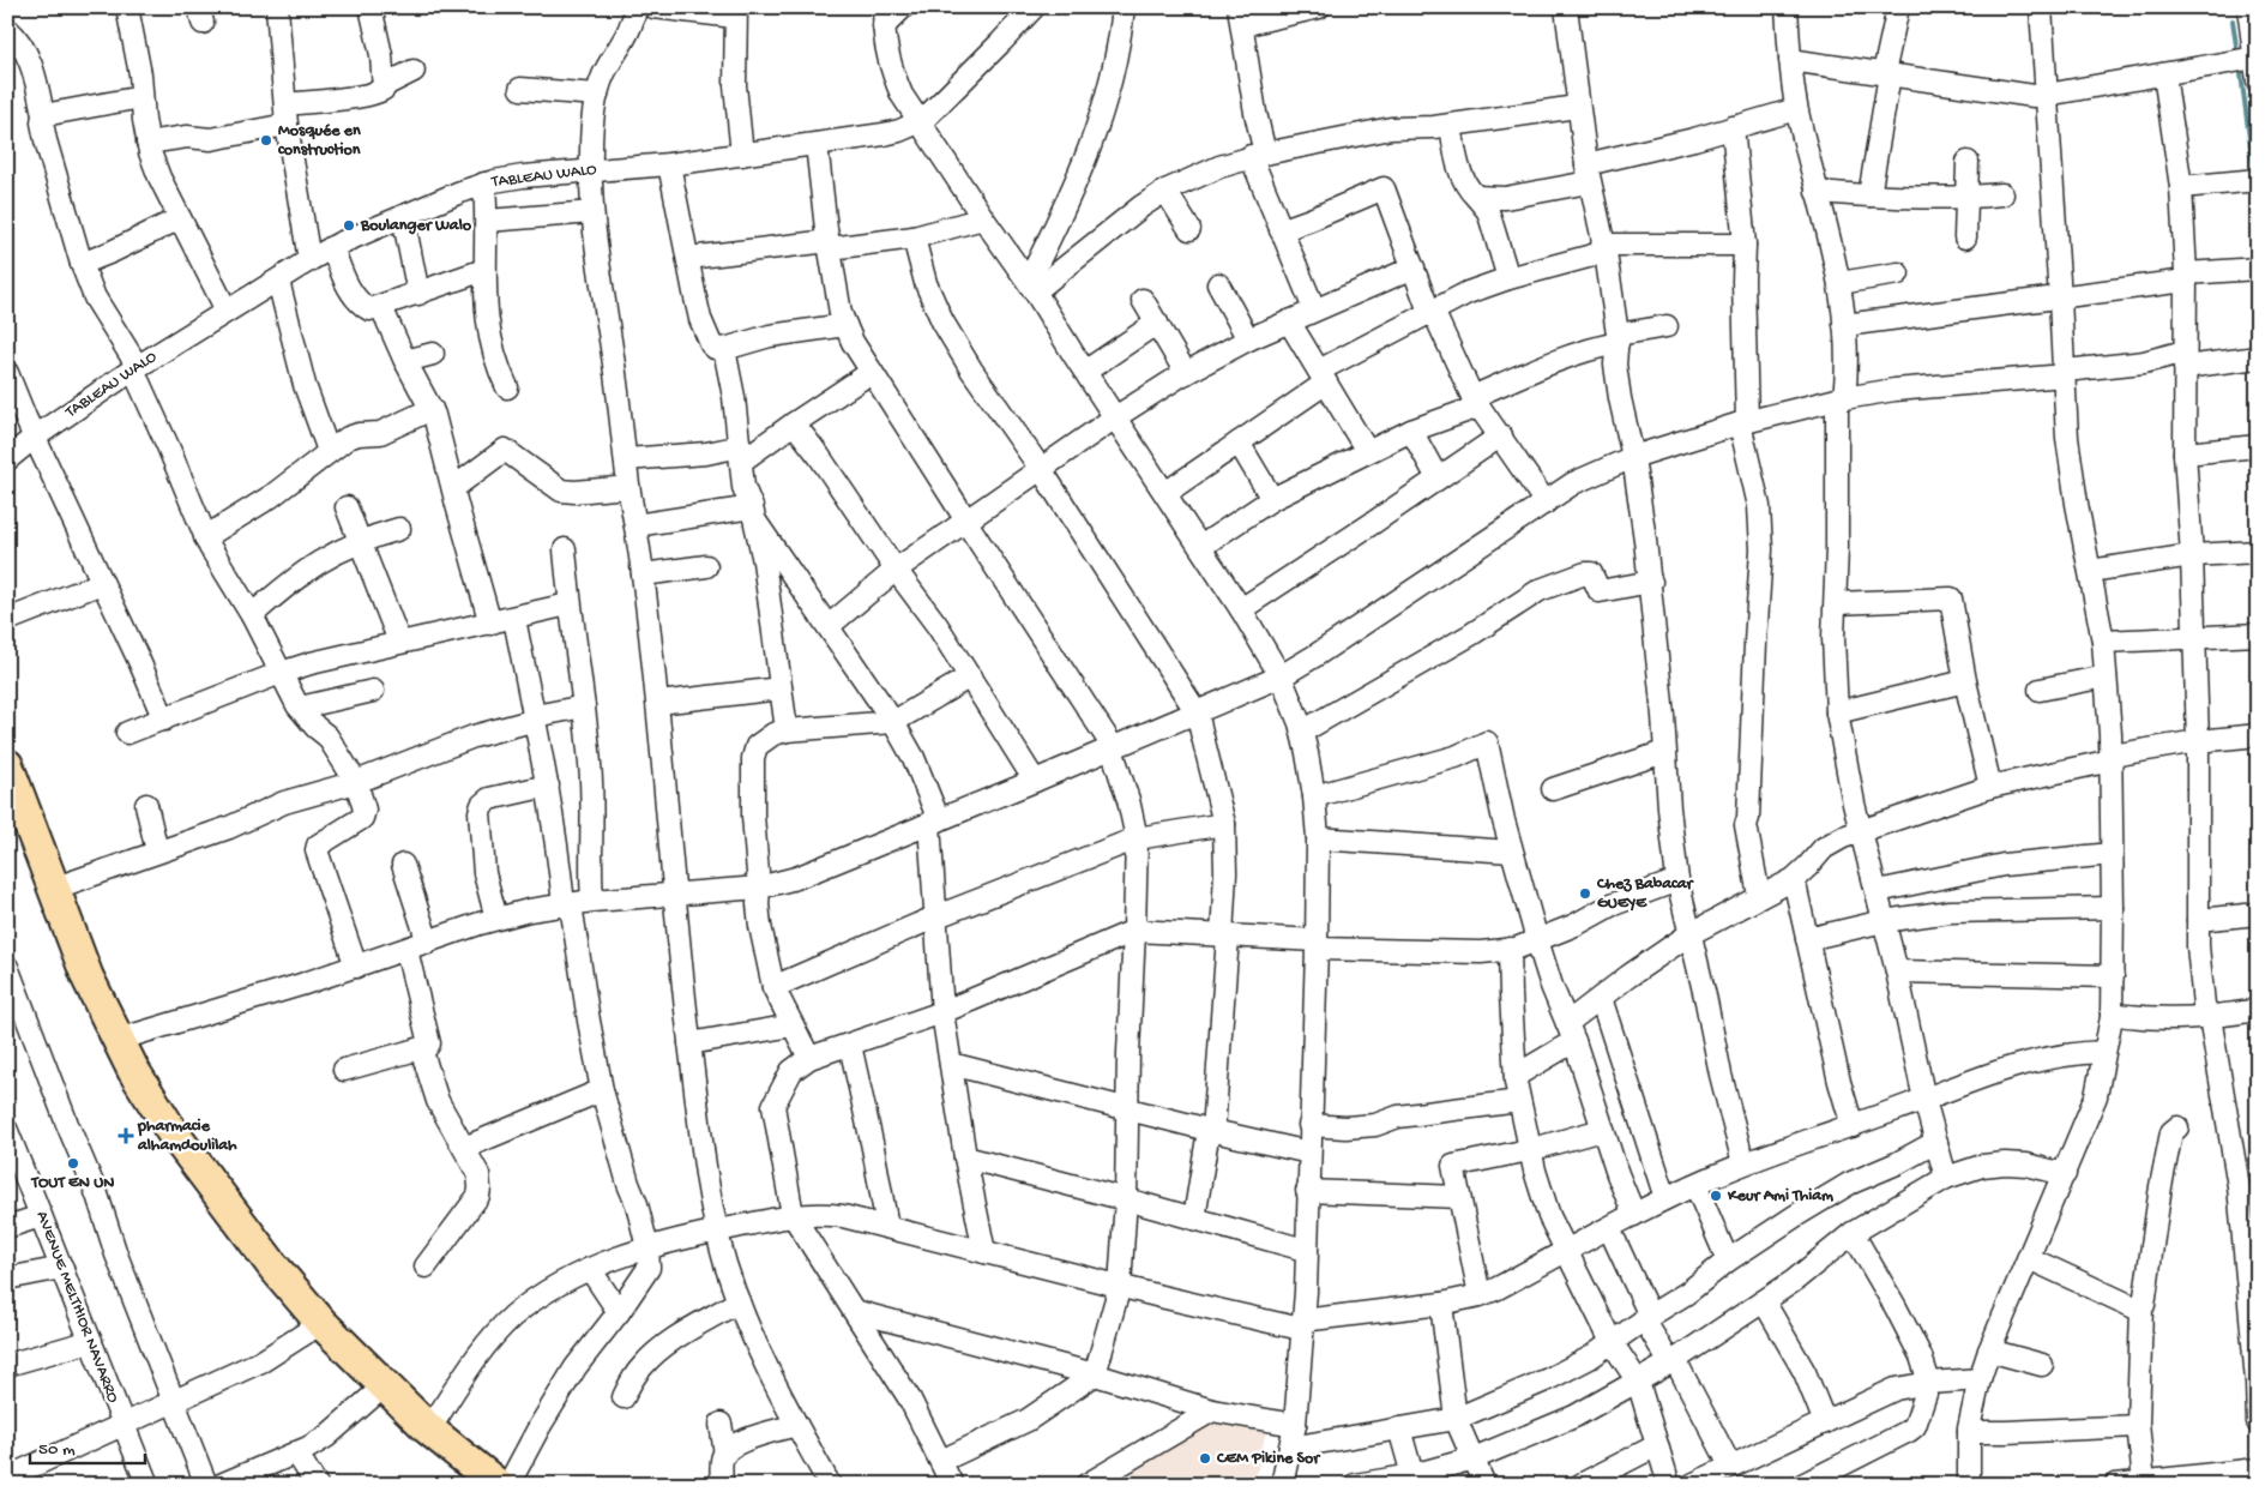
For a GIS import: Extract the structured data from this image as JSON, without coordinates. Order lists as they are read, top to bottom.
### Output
{
  "streets": {
    "street": ["TABLEAU WALO", "AVENUE MELTHIOR NAVARRO"]
  },
  "places": {
    "other": [
      "Mosquée en construction",
      "Boulanger Walo",
      "Chez Babacar GUEYE",
      "TOUT EN UN",
      "Keur Ami Thiam",
      "CEM Pikine Sor"
    ],
    "health": ["pharmacie alhamdoulilah"]
  },
  "scale_bar": "50 m"
}
